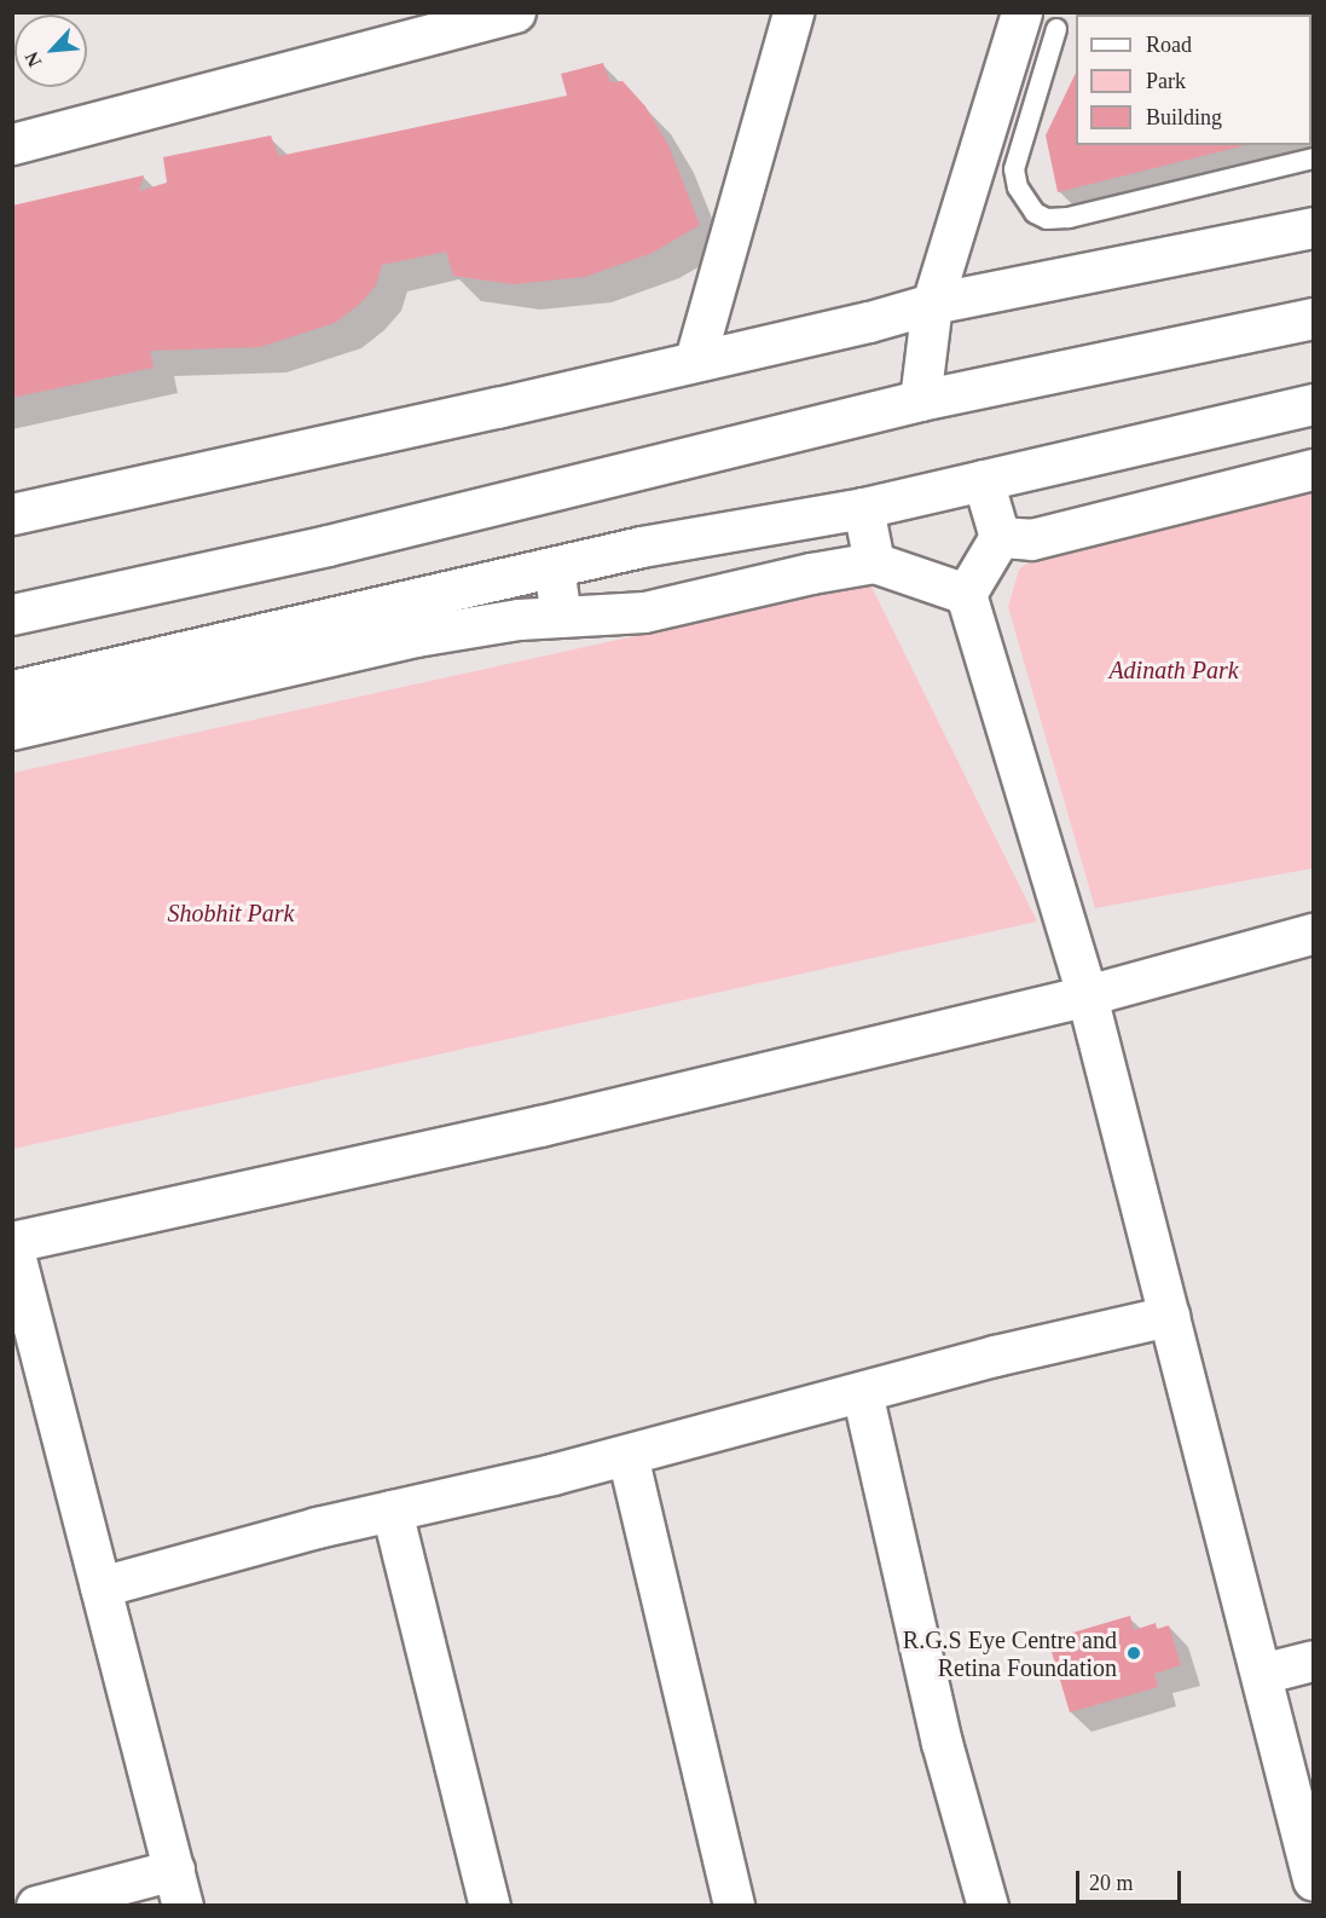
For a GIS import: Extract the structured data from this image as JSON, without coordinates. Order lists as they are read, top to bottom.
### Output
{
  "parks": ["Adinath Park", "Shobhit Park"],
  "places": ["R.G.S Eye Centre and Retina Foundation"],
  "legend": ["Road", "Park", "Building"],
  "scale_bar": "20 m",
  "north": "bottom left"
}
